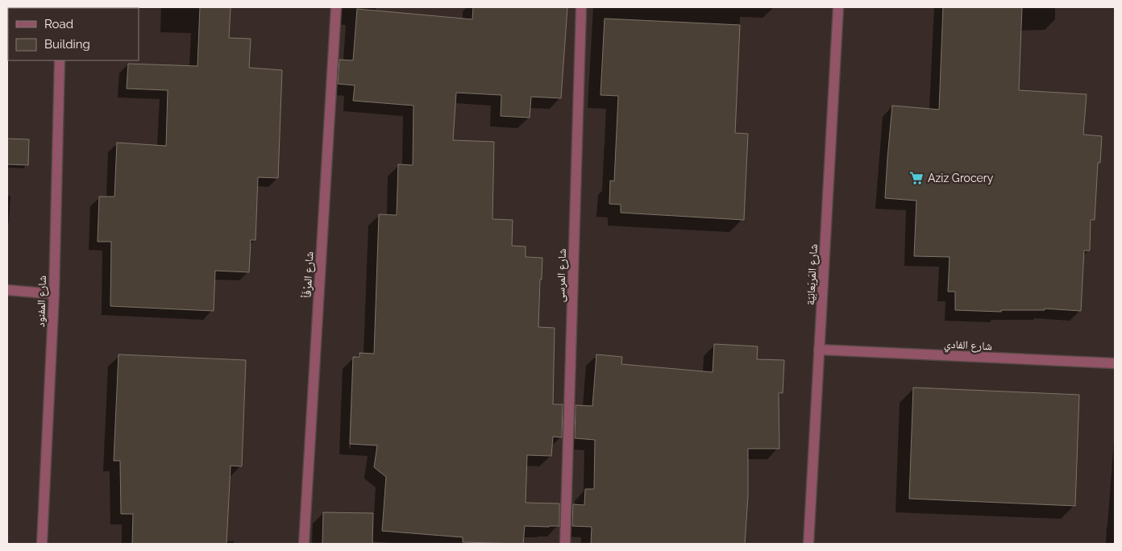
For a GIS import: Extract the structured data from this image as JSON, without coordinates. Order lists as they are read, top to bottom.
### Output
{
  "streets": {
    "street": [
      "شارع المرْفَأ",
      "شارع المَربَعانِيّة",
      "شارع المرسى",
      "شارع المفنود",
      "شارع الفادي"
    ]
  },
  "crossings": [
    ["شارع المَربَعانِيّة", "شارع الفادي"]
  ],
  "places": {
    "supermarket": ["Aziz Grocery"]
  },
  "legend": ["Road", "Building"]
}
